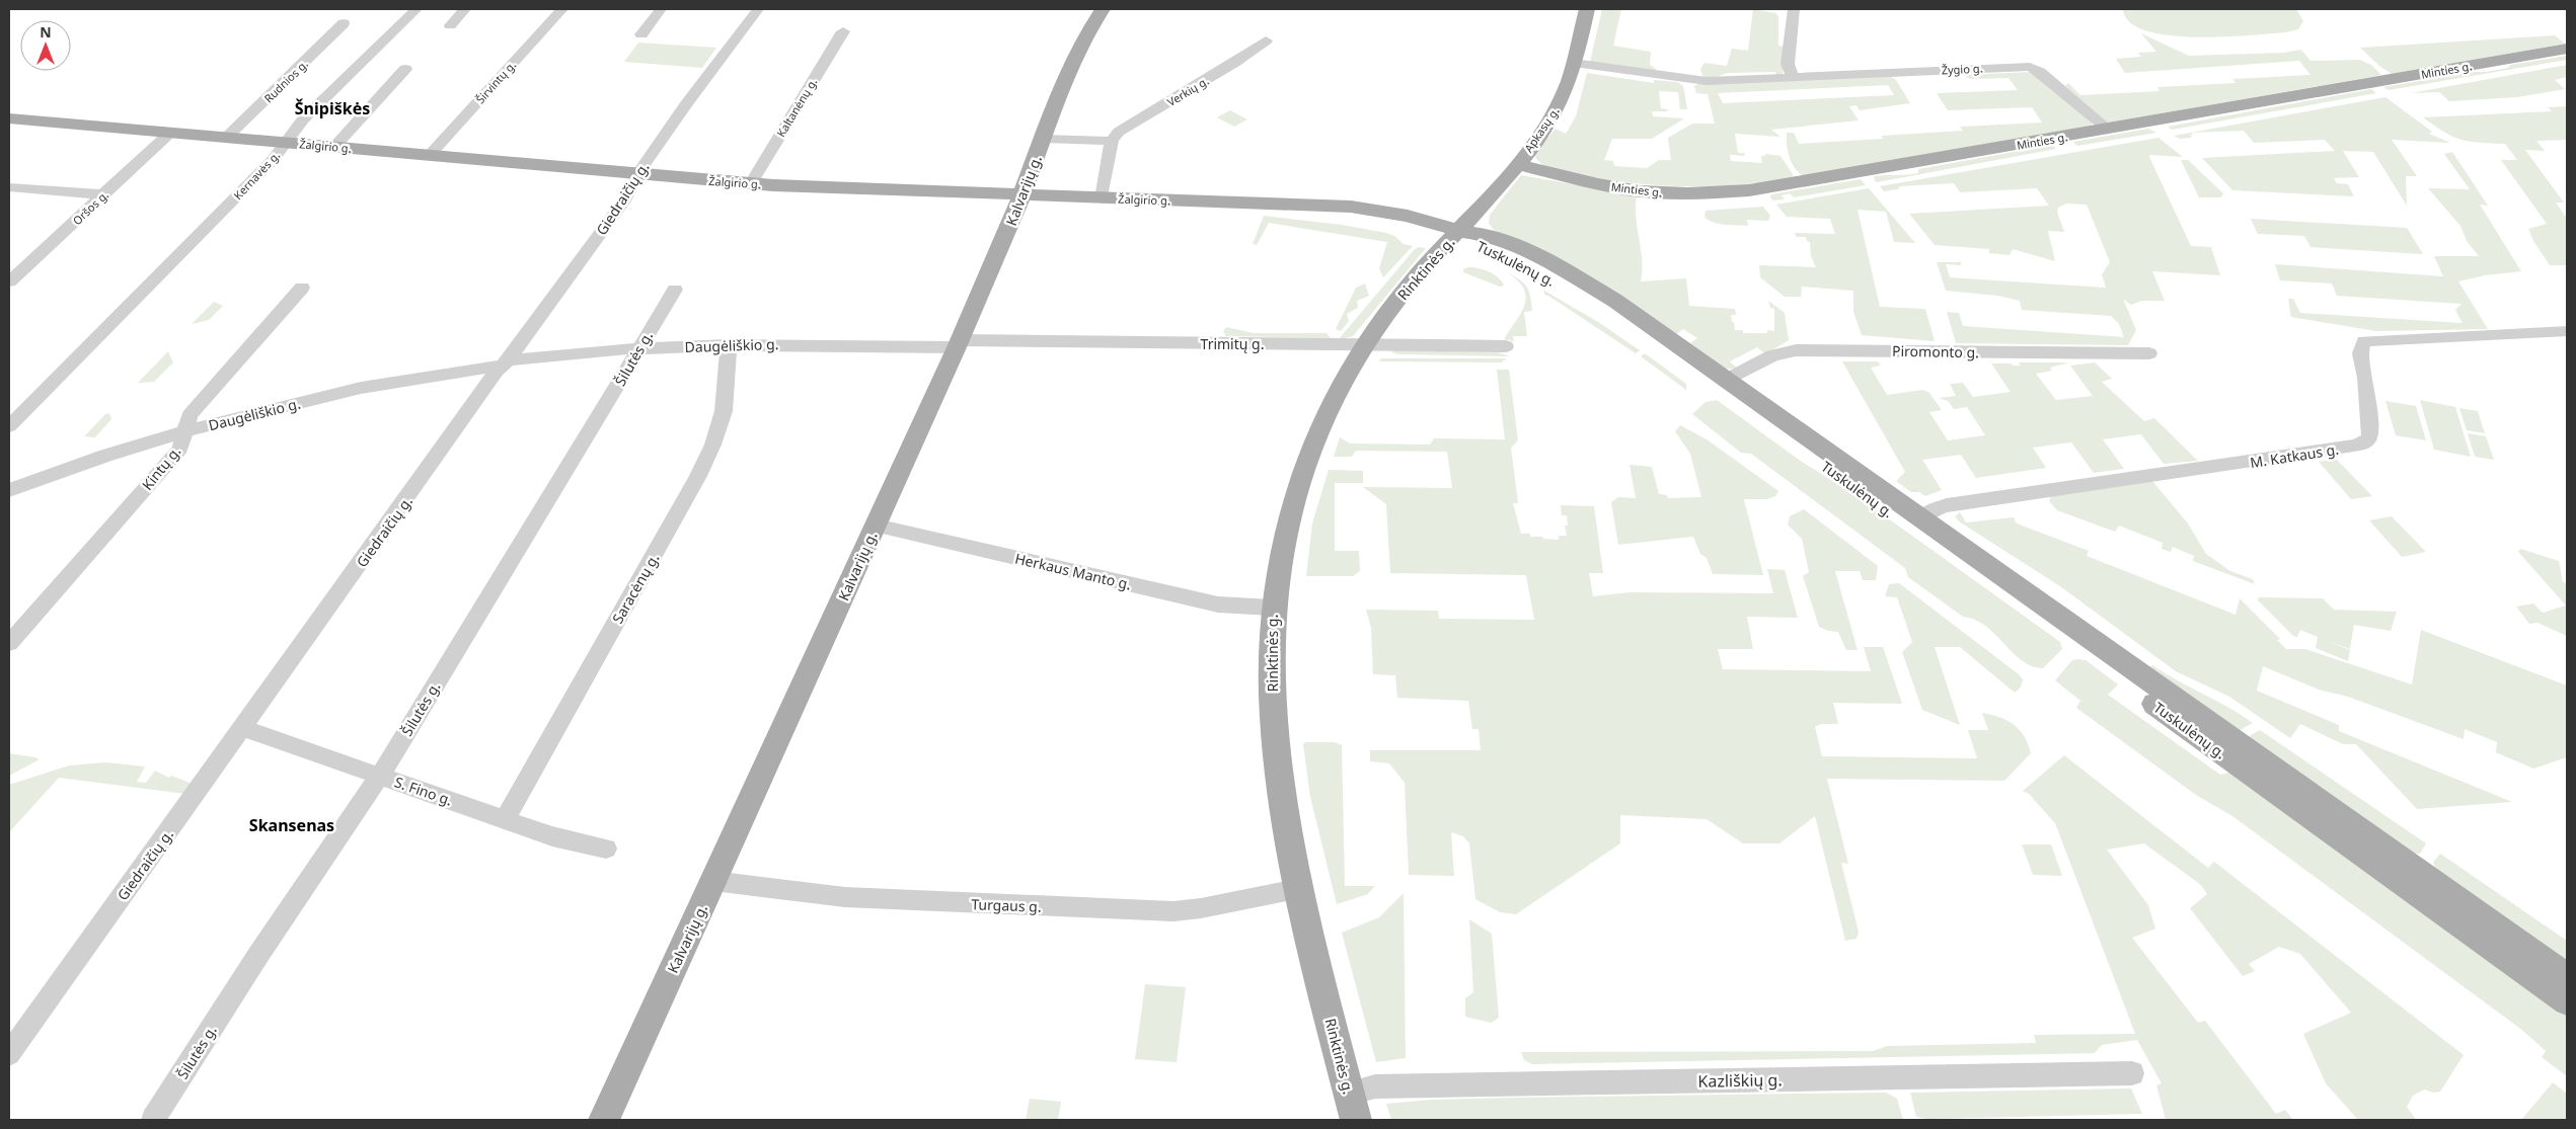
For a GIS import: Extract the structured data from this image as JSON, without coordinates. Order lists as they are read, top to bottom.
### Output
{
  "streets": {
    "main road": [
      "Minties g.",
      "Apkasų g.",
      "Žalgirio g.",
      "Kalvarijų g.",
      "Tuskulėnų g.",
      "Rinktinės g."
    ],
    "street": [
      "Žygio g.",
      "Rudnios g.",
      "Širvintų g.",
      "Verkių g.",
      "Kaltanėnų g.",
      "Kernavės g.",
      "Giedraičių g.",
      "Oršos g.",
      "Trimitų g.",
      "Daugėliškio g.",
      "Piromonto g.",
      "Šilutės g.",
      "M. Katkaus g.",
      "Kintų g.",
      "Herkaus Manto g.",
      "Saracėnų g.",
      "S. Fino g.",
      "Turgaus g.",
      "Kazliškių g."
    ]
  },
  "crossings": [
    ["Žygio g.", "Minties g."],
    ["Žygio g.", "Apkasų g."],
    ["Minties g.", "Apkasų g."],
    ["Rudnios g.", "Žalgirio g."],
    ["Širvintų g.", "Žalgirio g."],
    ["Kaltanėnų g.", "Žalgirio g."],
    ["Apkasų g.", "Žalgirio g."],
    ["Apkasų g.", "Tuskulėnų g."],
    ["Apkasų g.", "Rinktinės g."],
    ["Žalgirio g.", "Kernavės g."],
    ["Žalgirio g.", "Kalvarijų g."],
    ["Žalgirio g.", "Giedraičių g."],
    ["Žalgirio g.", "Oršos g."],
    ["Žalgirio g.", "Tuskulėnų g."],
    ["Žalgirio g.", "Rinktinės g."],
    ["Kalvarijų g.", "Trimitų g."],
    ["Kalvarijų g.", "Daugėliškio g."],
    ["Kalvarijų g.", "Herkaus Manto g."],
    ["Kalvarijų g.", "Turgaus g."],
    ["Giedraičių g.", "Daugėliškio g."],
    ["Giedraičių g.", "S. Fino g."],
    ["Tuskulėnų g.", "Rinktinės g."],
    ["Tuskulėnų g.", "Piromonto g."],
    ["Tuskulėnų g.", "M. Katkaus g."],
    ["Rinktinės g.", "Trimitų g."],
    ["Rinktinės g.", "Herkaus Manto g."],
    ["Rinktinės g.", "Turgaus g."],
    ["Rinktinės g.", "Kazliškių g."],
    ["Trimitų g.", "Daugėliškio g."],
    ["Daugėliškio g.", "Šilutės g."],
    ["Daugėliškio g.", "Kintų g."],
    ["Daugėliškio g.", "Saracėnų g."],
    ["Šilutės g.", "S. Fino g."],
    ["Saracėnų g.", "S. Fino g."]
  ],
  "districts": ["Šnipiškės", "Skansenas"],
  "north": "top"
}
